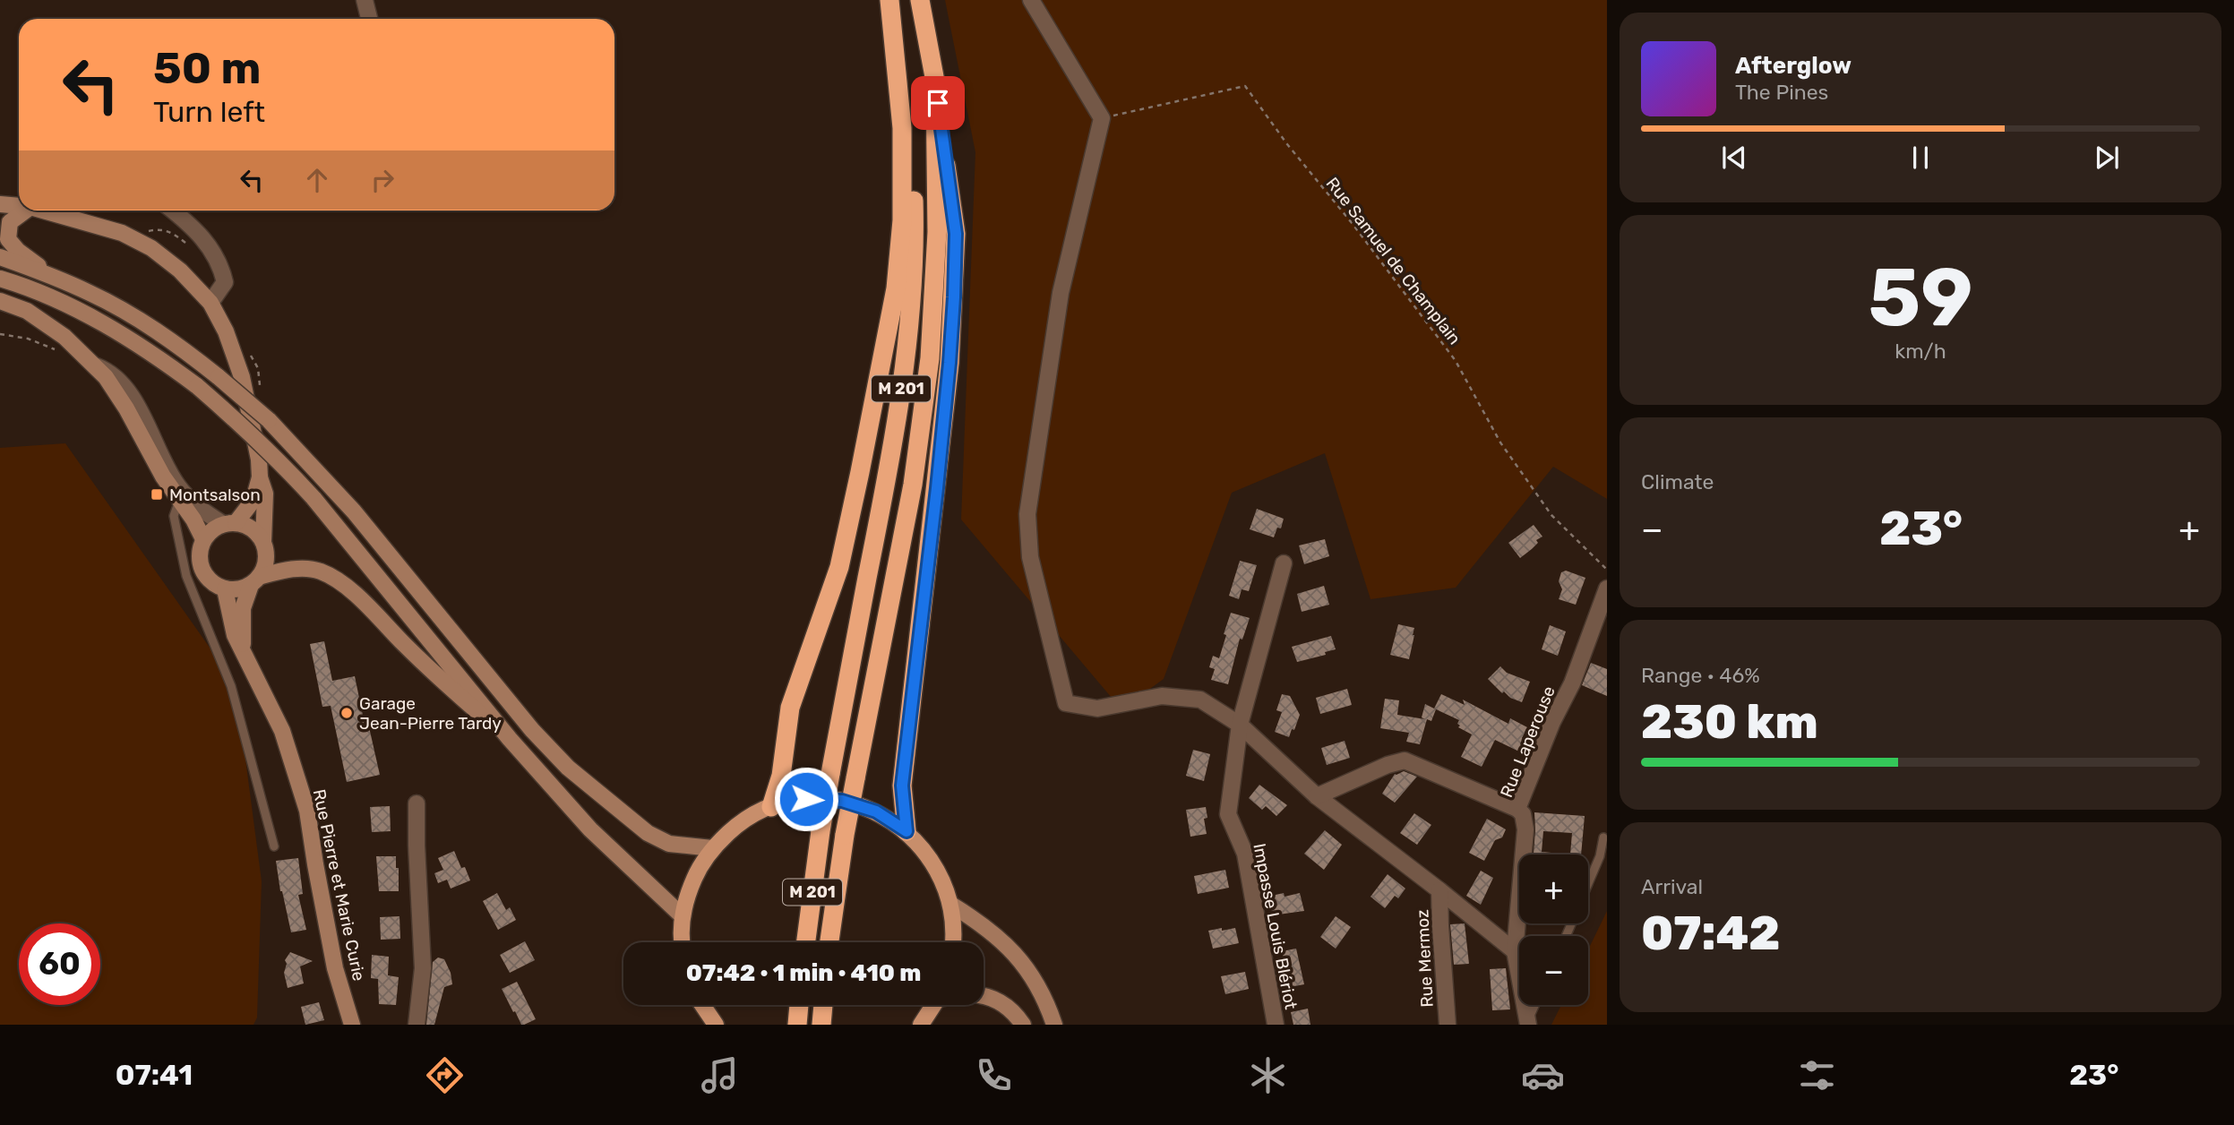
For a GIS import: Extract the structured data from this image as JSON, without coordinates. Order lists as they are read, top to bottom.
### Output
{
  "streets": {
    "highway": ["M 201"],
    "main road": ["Rue Pierre et Marie Curie"],
    "street": ["Rue Laperouse", "Impasse Louis Blériot", "Rue Mermoz"],
    "path": ["Rue Samuel de Champlain"]
  },
  "places": {
    "transit": ["Montsalson"],
    "other": ["Garage Jean-Pierre Tardy"]
  },
  "page": {
    "turn": ["50 m", "Turn left"],
    "song": ["Afterglow", "The Pines"],
    "tile": [
      ["59", "km/h"],
      "Climate",
      ["Range · 46%", "230 km"],
      ["Arrival", "07:42"]
    ],
    "heat": ["−", "23°", "+"],
    "map_buttons": ["+", "−"],
    "limit": "60",
    "trip": "07:42 · 1 min · 410 m",
    "tabs": ["07:41", "23°"]
  }
}
